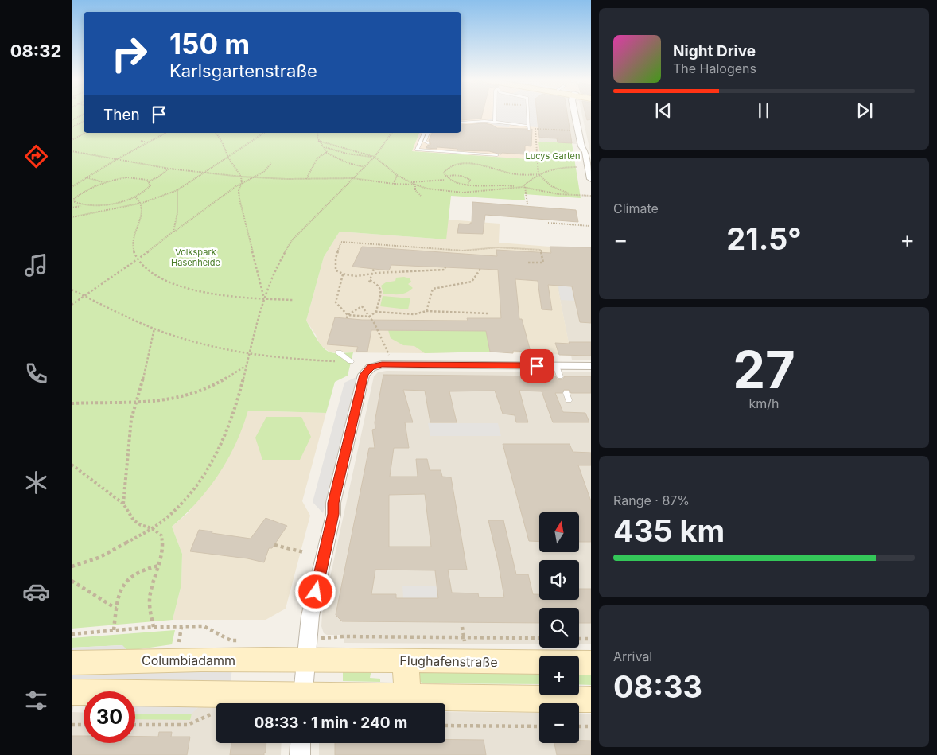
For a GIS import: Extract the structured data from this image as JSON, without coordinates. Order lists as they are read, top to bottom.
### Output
{
  "streets": {
    "main road": ["Columbiadamm", "Flughafenstraße"]
  },
  "crossings": [
    ["Columbiadamm", "Flughafenstraße"]
  ],
  "parks": ["Lucys Garten", "Volkspark Hasenheide"],
  "north": "top",
  "page": {
    "tabs": "08:32",
    "turn": ["150 m", "Karlsgartenstraße"],
    "song": ["Night Drive", "The Halogens"],
    "then": "Then",
    "tile": [
      "Climate",
      ["27", "km/h"],
      ["Range · 87%", "435 km"],
      ["Arrival", "08:33"]
    ],
    "heat": ["−", "21.5°", "+"],
    "map_buttons": ["+", "−"],
    "limit": "30",
    "trip": "08:33 · 1 min · 240 m"
  }
}
